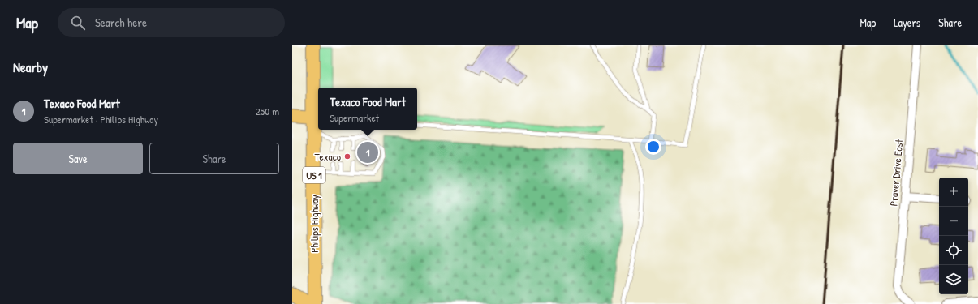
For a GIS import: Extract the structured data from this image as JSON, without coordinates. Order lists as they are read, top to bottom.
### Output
{
  "streets": {
    "main road": ["US 1", "Philips Highway"],
    "street": ["Praver Drive East"]
  },
  "places": ["Texaco"],
  "page": {
    "header": "Map",
    "search": "Search here",
    "nav": ["Map", "Layers", "Share"],
    "heading": "Nearby",
    "list": [
      {
        "mark": "1",
        "name": "Texaco Food Mart",
        "note": "Supermarket · Philips Highway",
        "value": "250 m"
      }
    ],
    "popup": ["Texaco Food Mart", "Supermarket"],
    "buttons": ["Save", "Share"],
    "pins": "1",
    "map_buttons": ["+", "−"]
  }
}
